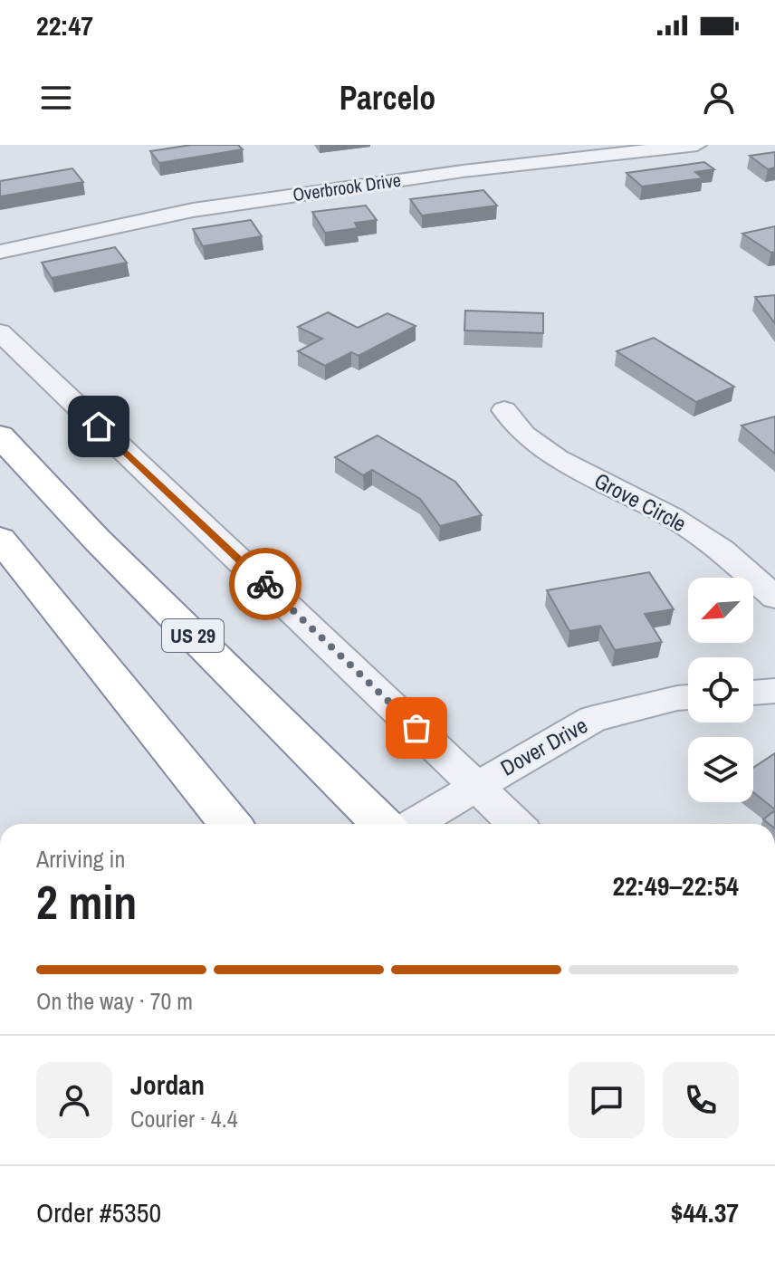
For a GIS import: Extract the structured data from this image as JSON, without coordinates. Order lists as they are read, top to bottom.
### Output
{
  "streets": {
    "highway": ["US 29"],
    "street": ["Overbrook Drive", "Grove Circle", "Dover Drive"]
  },
  "north": "bottom left",
  "page": {
    "status": "22:47",
    "header": "Parcelo",
    "heading": ["2 min", "Arriving in", "22:49–22:54"],
    "panel": [
      "Jordan",
      "Courier · 4.4",
      "Order #5350",
      "$44.37"
    ],
    "bar": "On the way · 70 m"
  }
}
